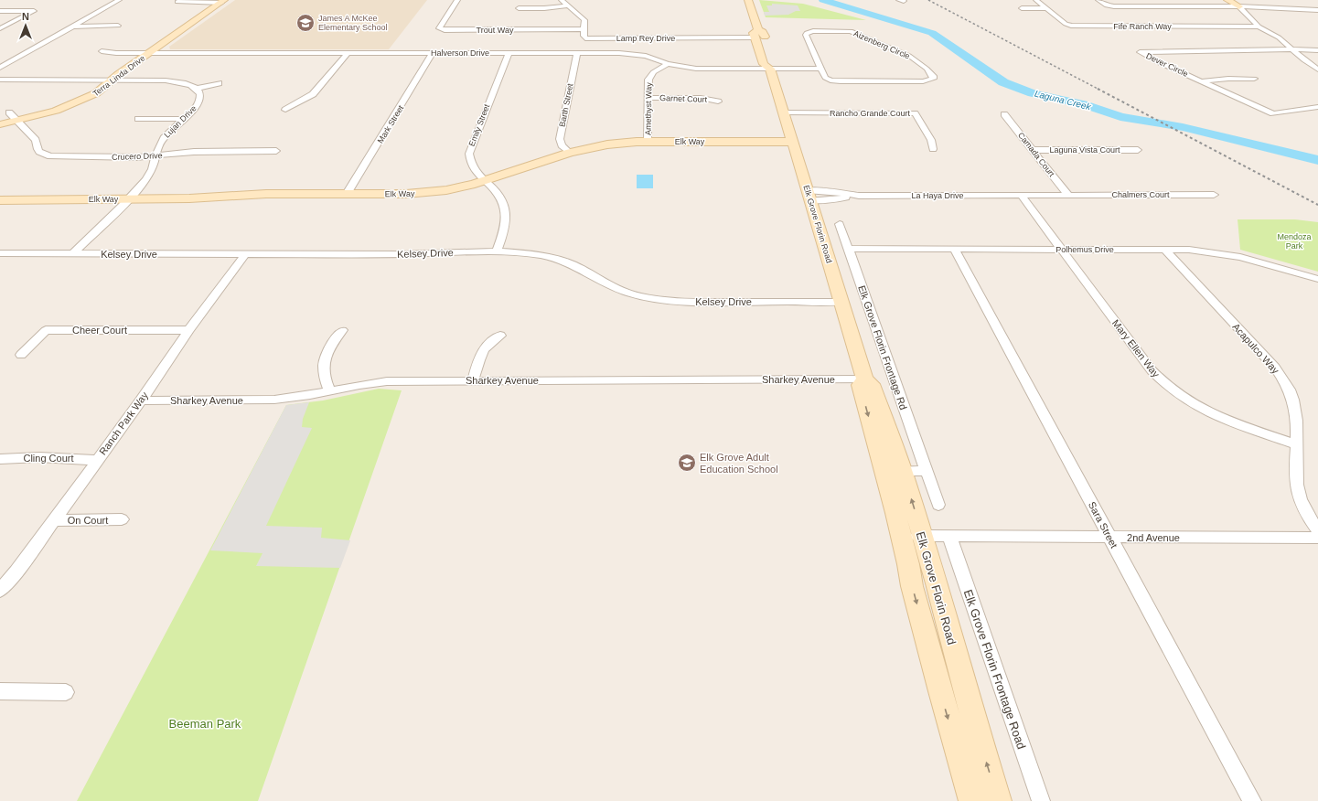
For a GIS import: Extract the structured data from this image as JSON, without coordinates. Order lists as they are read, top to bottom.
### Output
{
  "streets": {
    "main road": ["Terra Linda Drive", "Elk Way", "Elk Grove Florin Road"],
    "street": [
      "Fife Ranch Way",
      "Trout Way",
      "Lamp Rey Drive",
      "Aizenberg Circle",
      "Halverson Drive",
      "Dever Circle",
      "Garnet Court",
      "Barth Street",
      "Amethyst Way",
      "Rancho Grande Court",
      "Lujan Drive",
      "Mark Street",
      "Emily Street",
      "Laguna Vista Court",
      "Camada Court",
      "Crucero Drive",
      "Chalmers Court",
      "La Haya Drive",
      "Polhemus Drive",
      "Kelsey Drive",
      "Cheer Court",
      "Elk Grove Florin Frontage Rd",
      "Mary Ellen Way",
      "Acapulco Way",
      "Sharkey Avenue",
      "Ranch Park Way",
      "Cling Court",
      "On Court",
      "Sara Street",
      "2nd Avenue",
      "Elk Grove Florin Frontage Road"
    ]
  },
  "crossings": [
    ["Trout Way", "Lamp Rey Drive"],
    ["Lamp Rey Drive", "Elk Grove Florin Road"],
    ["Halverson Drive", "Terra Linda Drive"],
    ["Halverson Drive", "Barth Street"],
    ["Halverson Drive", "Amethyst Way"],
    ["Halverson Drive", "Mark Street"],
    ["Halverson Drive", "Emily Street"],
    ["Halverson Drive", "Elk Grove Florin Road"],
    ["Terra Linda Drive", "Crucero Drive"],
    ["Garnet Court", "Amethyst Way"],
    ["Barth Street", "Elk Way"],
    ["Amethyst Way", "Elk Way"],
    ["Rancho Grande Court", "Elk Grove Florin Road"],
    ["Lujan Drive", "Elk Way"],
    ["Lujan Drive", "Crucero Drive"],
    ["Lujan Drive", "Kelsey Drive"],
    ["Mark Street", "Elk Way"],
    ["Emily Street", "Elk Way"],
    ["Emily Street", "Kelsey Drive"],
    ["Elk Way", "Elk Grove Florin Road"],
    ["Laguna Vista Court", "Camada Court"],
    ["Camada Court", "Chalmers Court"],
    ["Camada Court", "La Haya Drive"],
    ["Chalmers Court", "La Haya Drive"],
    ["La Haya Drive", "Elk Grove Florin Road"],
    ["La Haya Drive", "Mary Ellen Way"],
    ["Elk Grove Florin Road", "Kelsey Drive"],
    ["Elk Grove Florin Road", "Sharkey Avenue"],
    ["Elk Grove Florin Road", "2nd Avenue"],
    ["Polhemus Drive", "Elk Grove Florin Frontage Rd"],
    ["Polhemus Drive", "Mary Ellen Way"],
    ["Polhemus Drive", "Acapulco Way"],
    ["Polhemus Drive", "Sara Street"],
    ["Kelsey Drive", "Ranch Park Way"],
    ["Cheer Court", "Ranch Park Way"],
    ["Mary Ellen Way", "Acapulco Way"],
    ["Sharkey Avenue", "Ranch Park Way"],
    ["Ranch Park Way", "Cling Court"],
    ["Ranch Park Way", "On Court"],
    ["Sara Street", "2nd Avenue"],
    ["2nd Avenue", "Elk Grove Florin Frontage Road"]
  ],
  "water": ["Laguna Creek"],
  "parks": ["Mendoza Park", "Beeman Park"],
  "places": {
    "school or university": ["James A McKee Elementary School", "Elk Grove Adult Education School"]
  },
  "north": "top"
}
